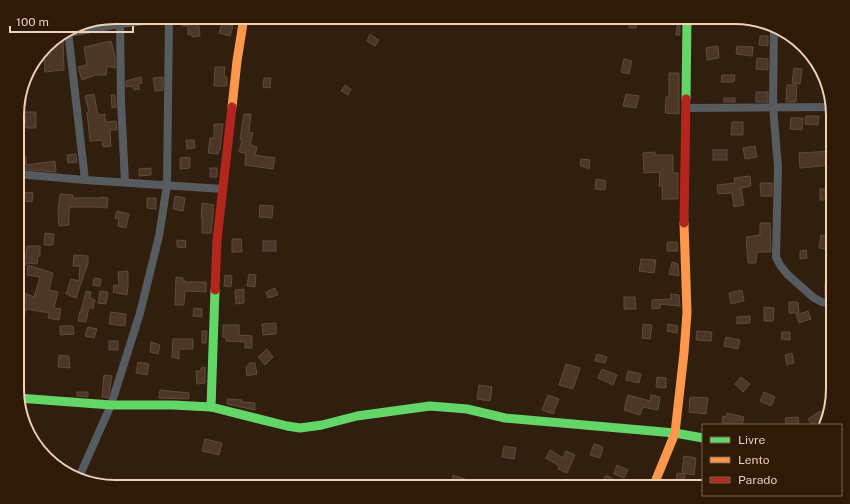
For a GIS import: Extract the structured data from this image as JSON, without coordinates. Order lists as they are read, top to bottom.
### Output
{
  "legend": ["Livre", "Lento", "Parado"],
  "scale_bar": "100 m"
}
